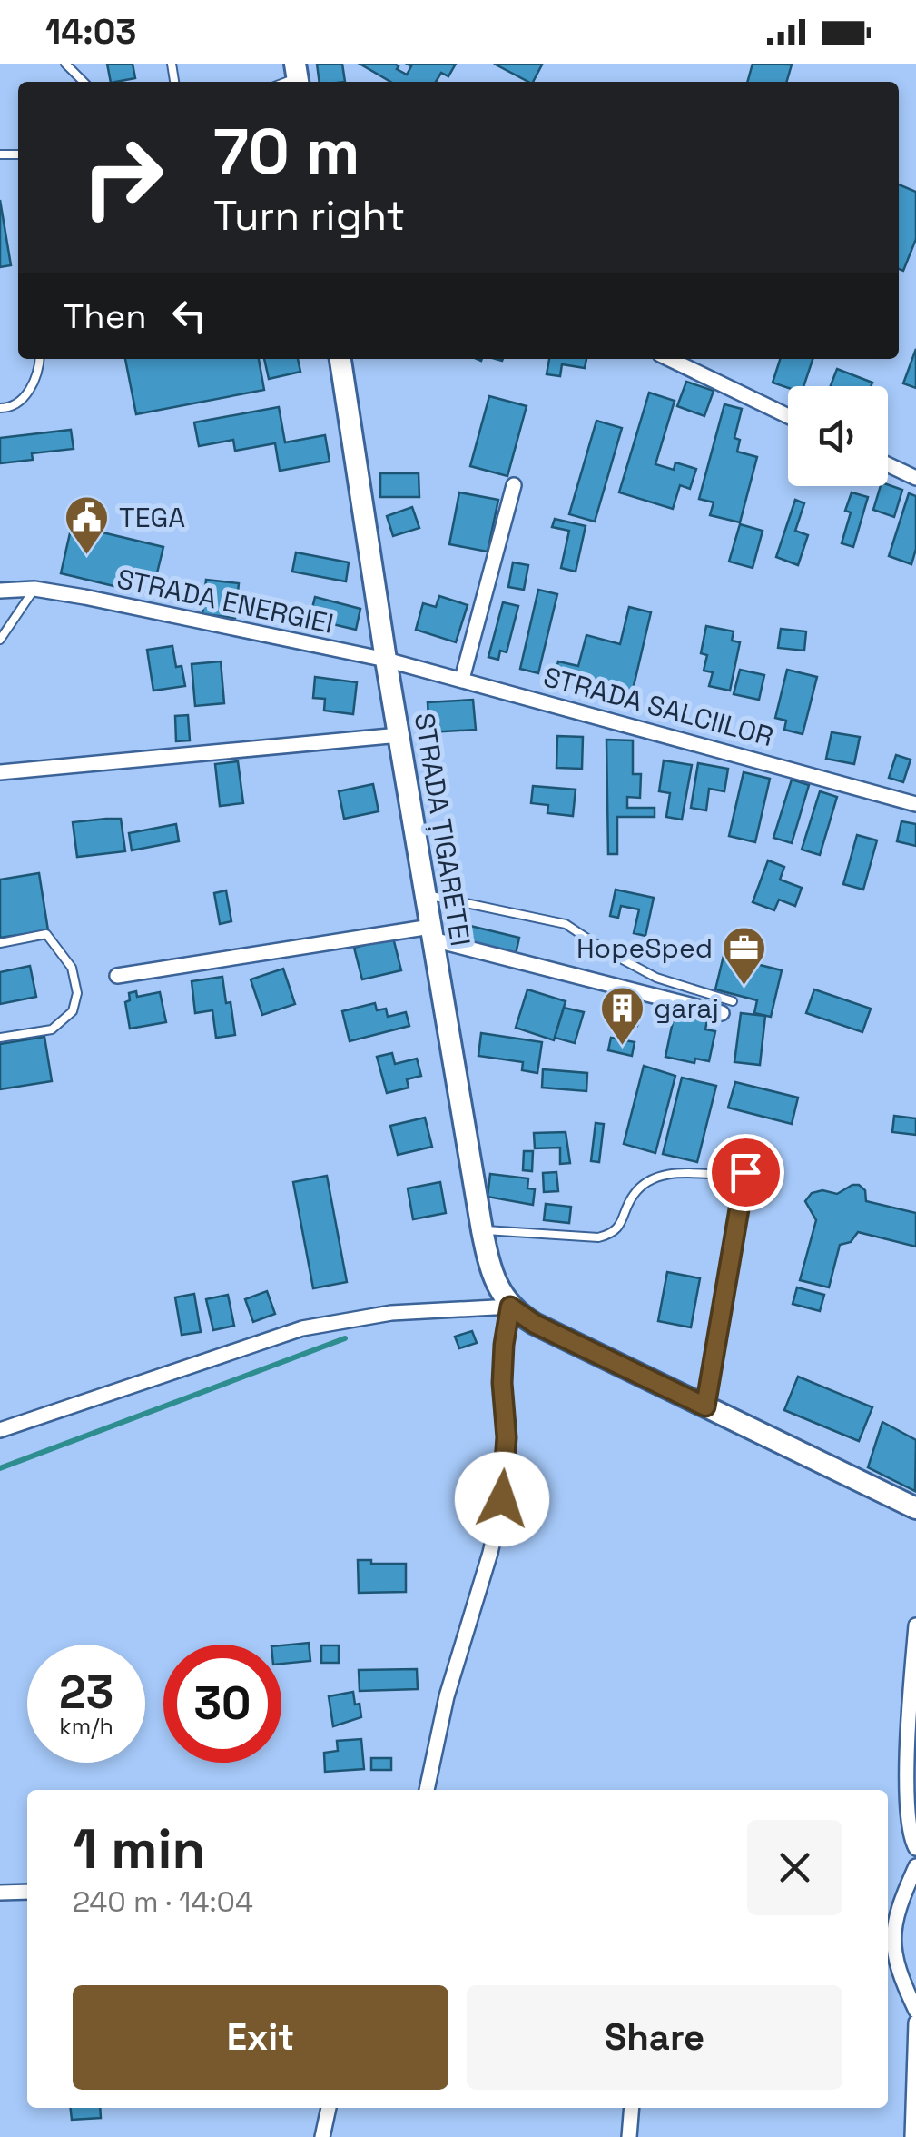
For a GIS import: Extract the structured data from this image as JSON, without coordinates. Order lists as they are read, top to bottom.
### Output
{
  "streets": {
    "main road": ["STRADA ȚIGARETEI"],
    "street": ["STRADA ENERGIEI", "STRADA SALCIILOR"]
  },
  "crossings": [
    ["STRADA ENERGIEI", "STRADA SALCIILOR"],
    ["STRADA ENERGIEI", "STRADA ȚIGARETEI"],
    ["STRADA SALCIILOR", "STRADA ȚIGARETEI"]
  ],
  "places": {
    "public building": ["TEGA"],
    "office": ["HopeSped"],
    "building": ["garaj"]
  },
  "page": {
    "status": "14:03",
    "turn": ["70 m", "Turn right"],
    "then": "Then",
    "speed": "23 km/h",
    "limit": "30",
    "heading": ["1 min", "240 m · 14:04"],
    "buttons": ["Exit", "Share"]
  }
}
